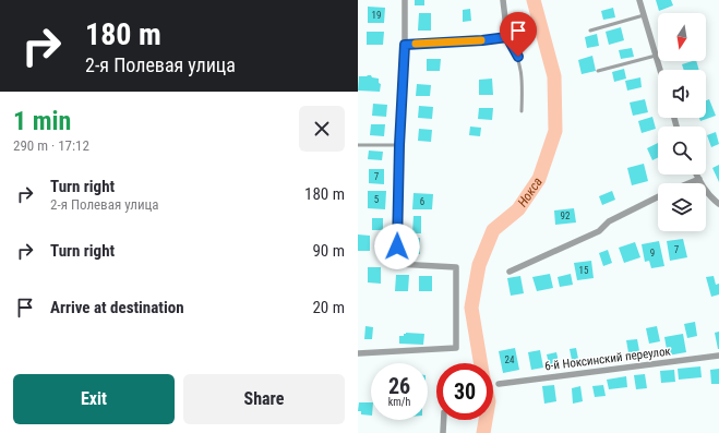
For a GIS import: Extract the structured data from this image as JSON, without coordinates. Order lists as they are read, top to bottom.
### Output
{
  "streets": {
    "street": ["6-й Ноксинский переулок"]
  },
  "water": ["Нокса"],
  "house_numbers": [
    "19",
    "7",
    "5",
    "6",
    "92",
    "7",
    "9",
    "15",
    "24"
  ],
  "north": "bottom",
  "page": {
    "turn": ["180 m", "2-я Полевая улица"],
    "heading": ["1 min", "290 m · 17:12"],
    "list": [
      {
        "name": "Turn right",
        "note": "2-я Полевая улица",
        "value": "180 m"
      },
      {
        "name": "Turn right",
        "value": "90 m"
      },
      {
        "name": "Arrive at destination",
        "value": "20 m"
      }
    ],
    "speed": "26 km/h",
    "limit": "30",
    "buttons": ["Exit", "Share"]
  }
}
